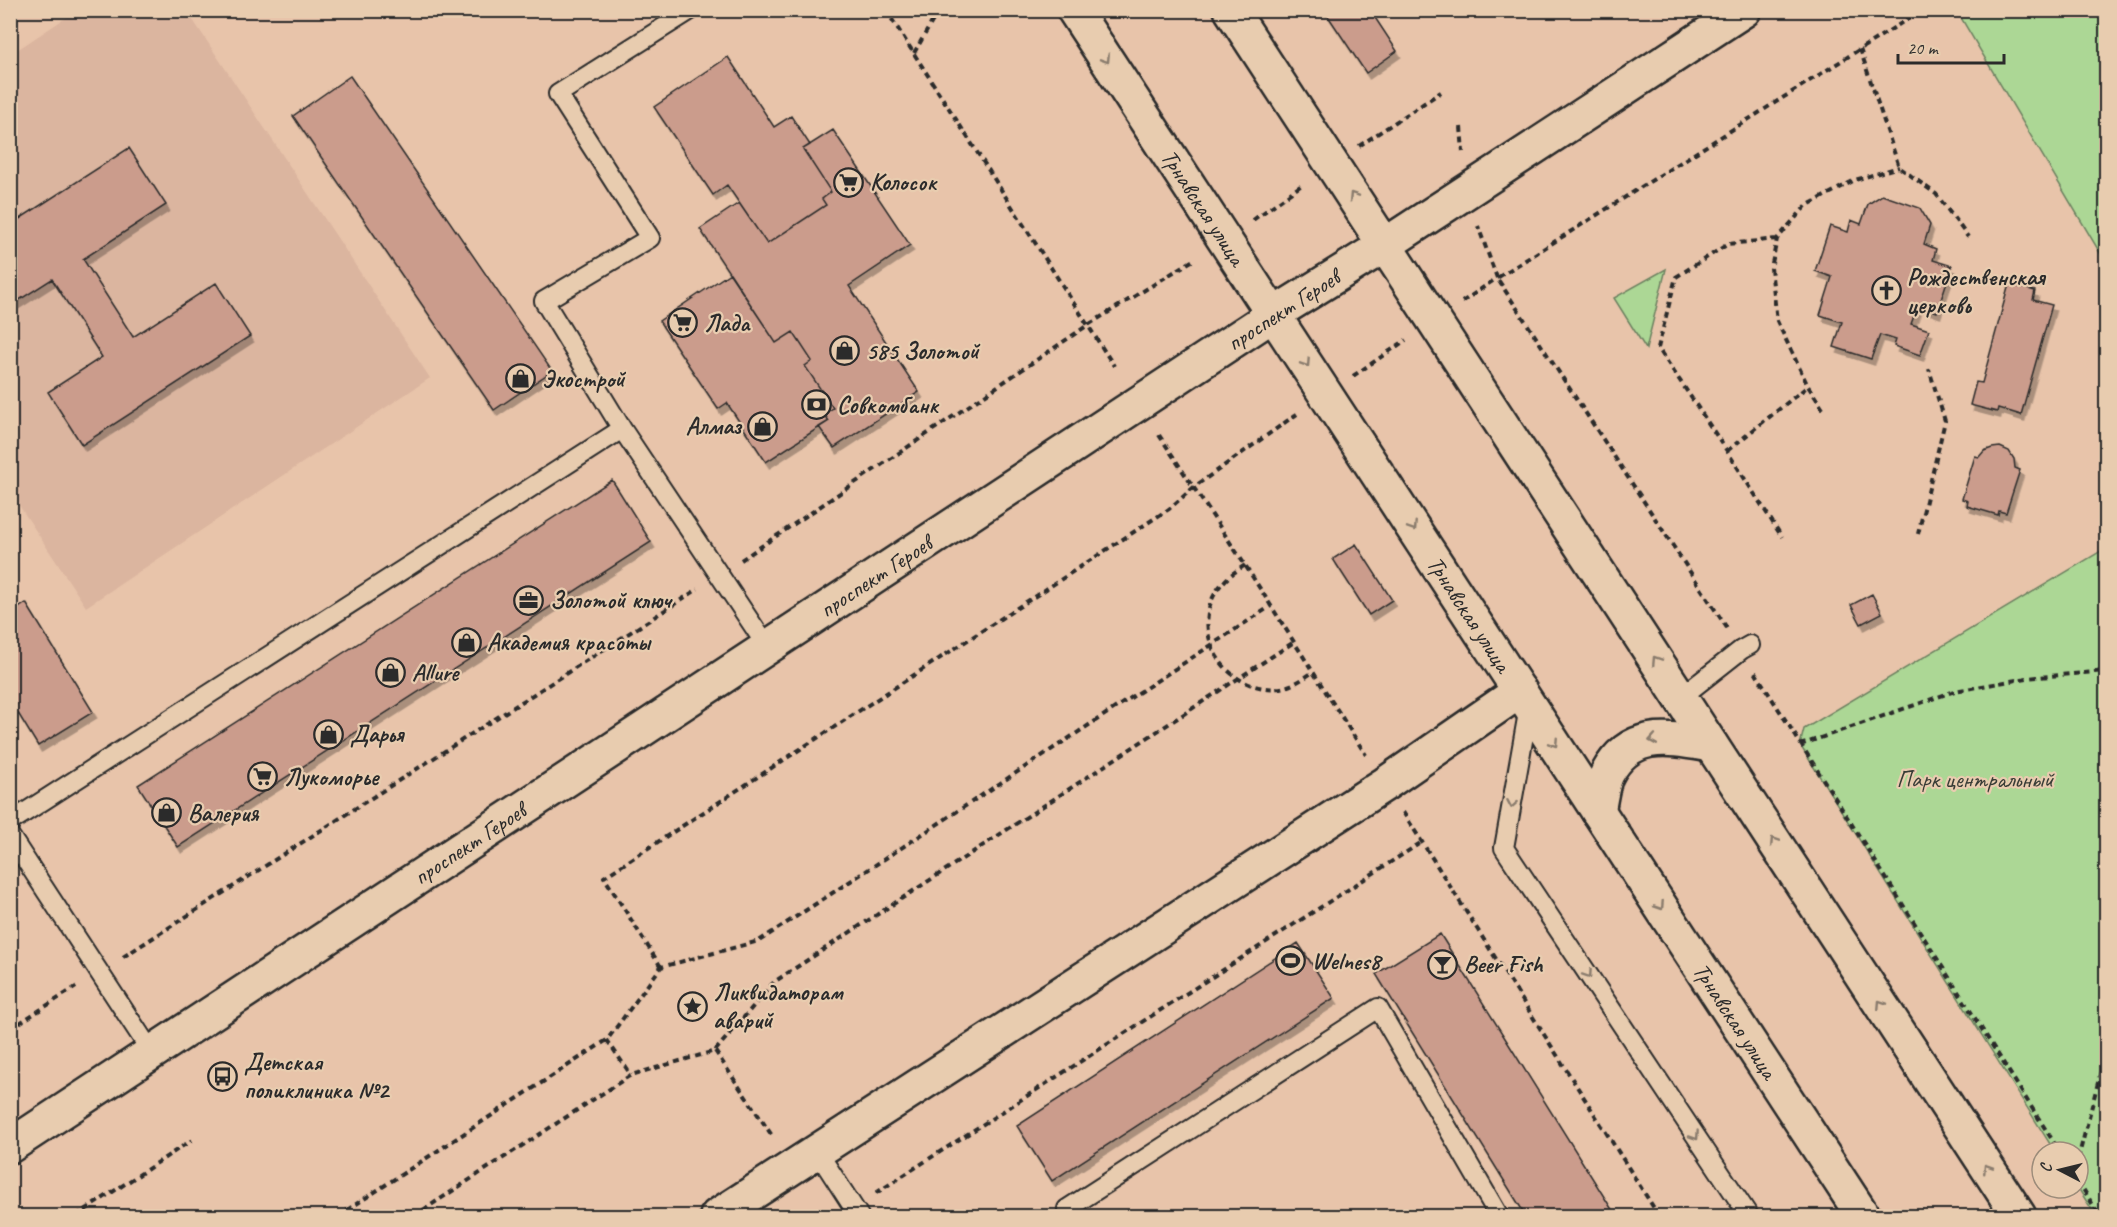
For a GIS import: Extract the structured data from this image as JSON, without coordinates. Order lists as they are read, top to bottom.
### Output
{
  "streets": {
    "main road": ["Трнавская улица", "проспект Героев"]
  },
  "crossings": [
    ["Трнавская улица", "проспект Героев"]
  ],
  "parks": ["Парк центральный"],
  "places": {
    "supermarket": ["Колосок", "Лада", "Лукоморье"],
    "church": ["Рождественская церковь"],
    "shop": [
      "585 Золотой",
      "Экострой",
      "Алмаз",
      "Академия красоты",
      "Allure",
      "Дарья",
      "Валерия"
    ],
    "bank": ["Совкомбанк"],
    "office": ["Золотой ключ"],
    "sports": ["Welnes8"],
    "bar": ["Beer Fish"],
    "place": ["Ликвидаторам аварий"],
    "bus stop": ["Детская поликлиника №2"]
  },
  "scale_bar": "20 m",
  "north": "left"
}
